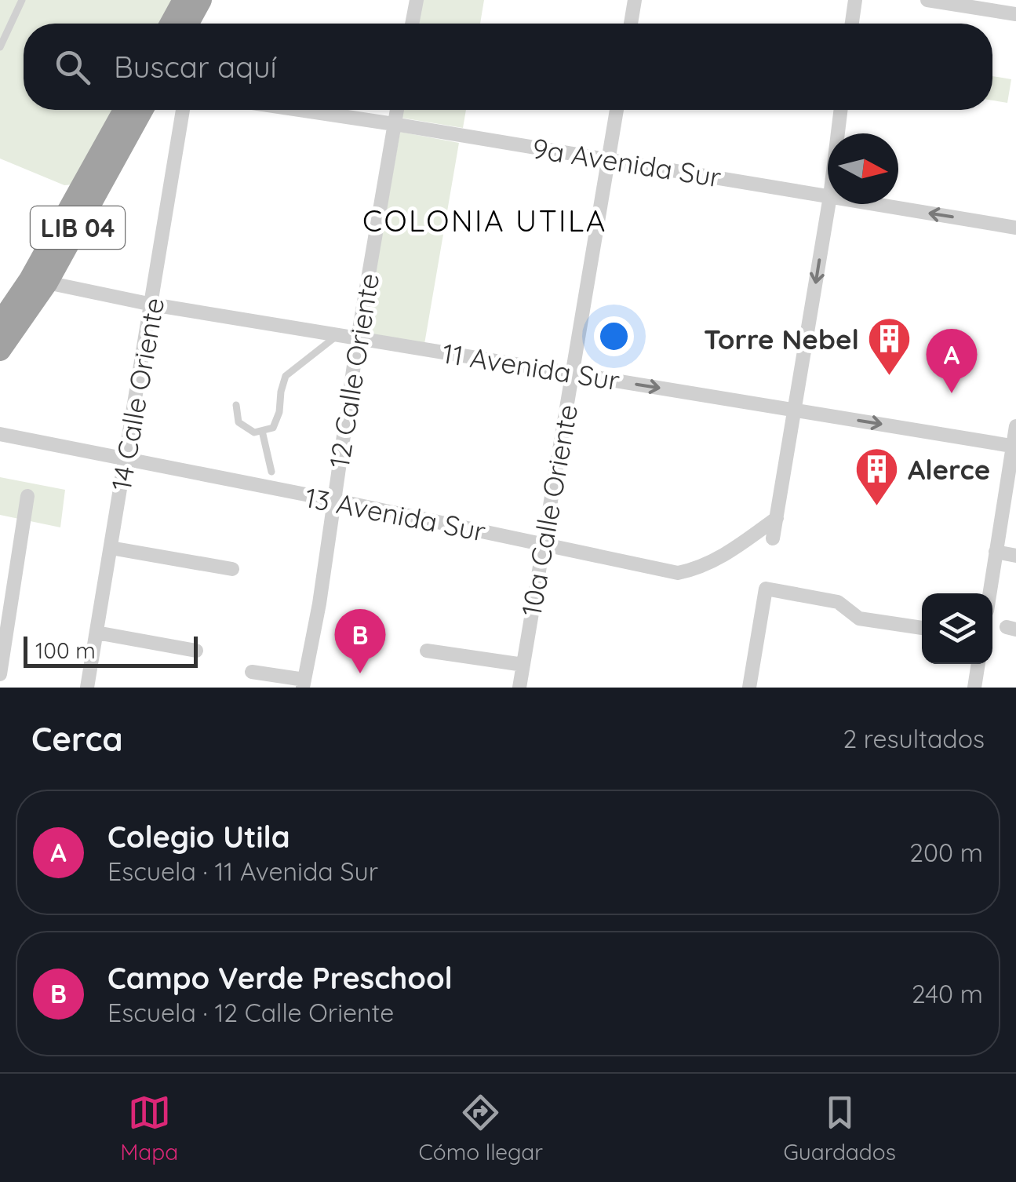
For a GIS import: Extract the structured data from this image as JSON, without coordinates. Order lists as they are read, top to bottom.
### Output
{
  "streets": {
    "highway": ["LIB 04"],
    "street": [
      "9a Avenida Sur",
      "11 Avenida Sur",
      "12 Calle Oriente",
      "14 Calle Oriente",
      "10a Calle Oriente",
      "13 Avenida Sur"
    ]
  },
  "crossings": [
    ["9a Avenida Sur", "12 Calle Oriente"],
    ["9a Avenida Sur", "10a Calle Oriente"],
    ["LIB 04", "11 Avenida Sur"],
    ["11 Avenida Sur", "12 Calle Oriente"],
    ["11 Avenida Sur", "14 Calle Oriente"],
    ["11 Avenida Sur", "10a Calle Oriente"],
    ["12 Calle Oriente", "13 Avenida Sur"],
    ["14 Calle Oriente", "13 Avenida Sur"],
    ["10a Calle Oriente", "13 Avenida Sur"]
  ],
  "one_way": ["11 Avenida Sur"],
  "districts": ["COLONIA UTILA"],
  "places": {
    "building": ["Torre Nebel", "Alerce"]
  },
  "scale_bar": "100 m",
  "north": "right",
  "page": {
    "search": "Buscar aquí",
    "pins": ["A", "B"],
    "scale": "100 m",
    "heading": ["Cerca", "2 resultados"],
    "list": [
      {
        "mark": "A",
        "name": "Colegio Utila",
        "note": "Escuela · 11 Avenida Sur",
        "value": "200 m"
      },
      {
        "mark": "B",
        "name": "Campo Verde Preschool",
        "note": "Escuela · 12 Calle Oriente",
        "value": "240 m"
      }
    ],
    "nav": ["Mapa", "Cómo llegar", "Guardados"]
  }
}
